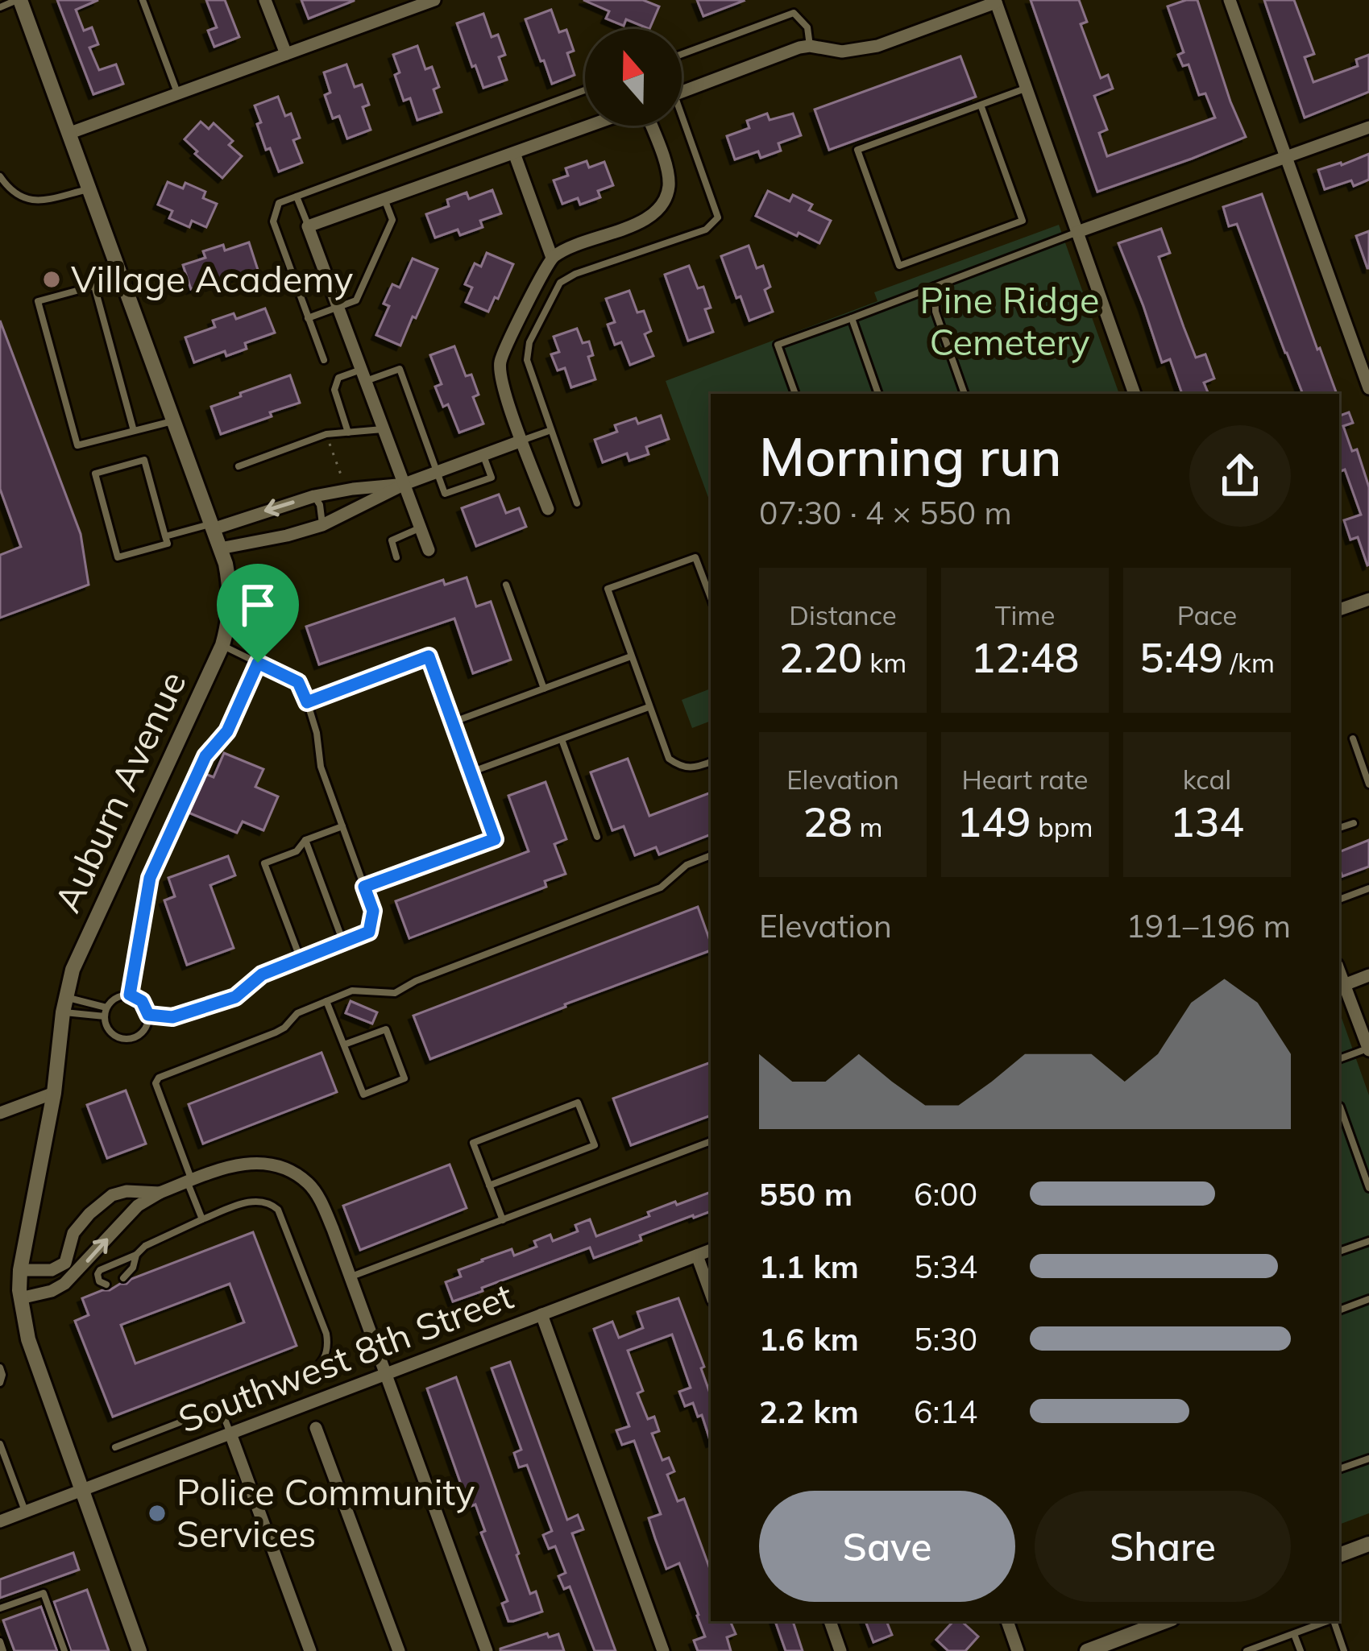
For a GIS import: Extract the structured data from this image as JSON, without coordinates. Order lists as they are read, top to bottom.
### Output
{
  "streets": {
    "street": ["Auburn Avenue", "Southwest 8th Street"]
  },
  "crossings": [
    ["Auburn Avenue", "Southwest 8th Street"]
  ],
  "parks": ["Pine Ridge Cemetery"],
  "places": ["Village Academy", "Police Community Services"],
  "north": "top",
  "page": {
    "heading": ["Morning run", "07:30 · 4 × 550 m"],
    "stats": [
      ["Distance", "2.20 km"],
      ["Time", "12:48"],
      ["Pace", "5:49 /km"],
      ["Elevation", "28 m"],
      ["Heart rate", "149 bpm"],
      ["kcal", "134"]
    ],
    "chart": ["Elevation", "191–196 m"],
    "list": [
      {
        "name": "550 m",
        "note": "6:00"
      },
      {
        "name": "1.1 km",
        "note": "5:34"
      },
      {
        "name": "1.6 km",
        "note": "5:30"
      },
      {
        "name": "2.2 km",
        "note": "6:14"
      }
    ],
    "buttons": ["Save", "Share"]
  }
}
